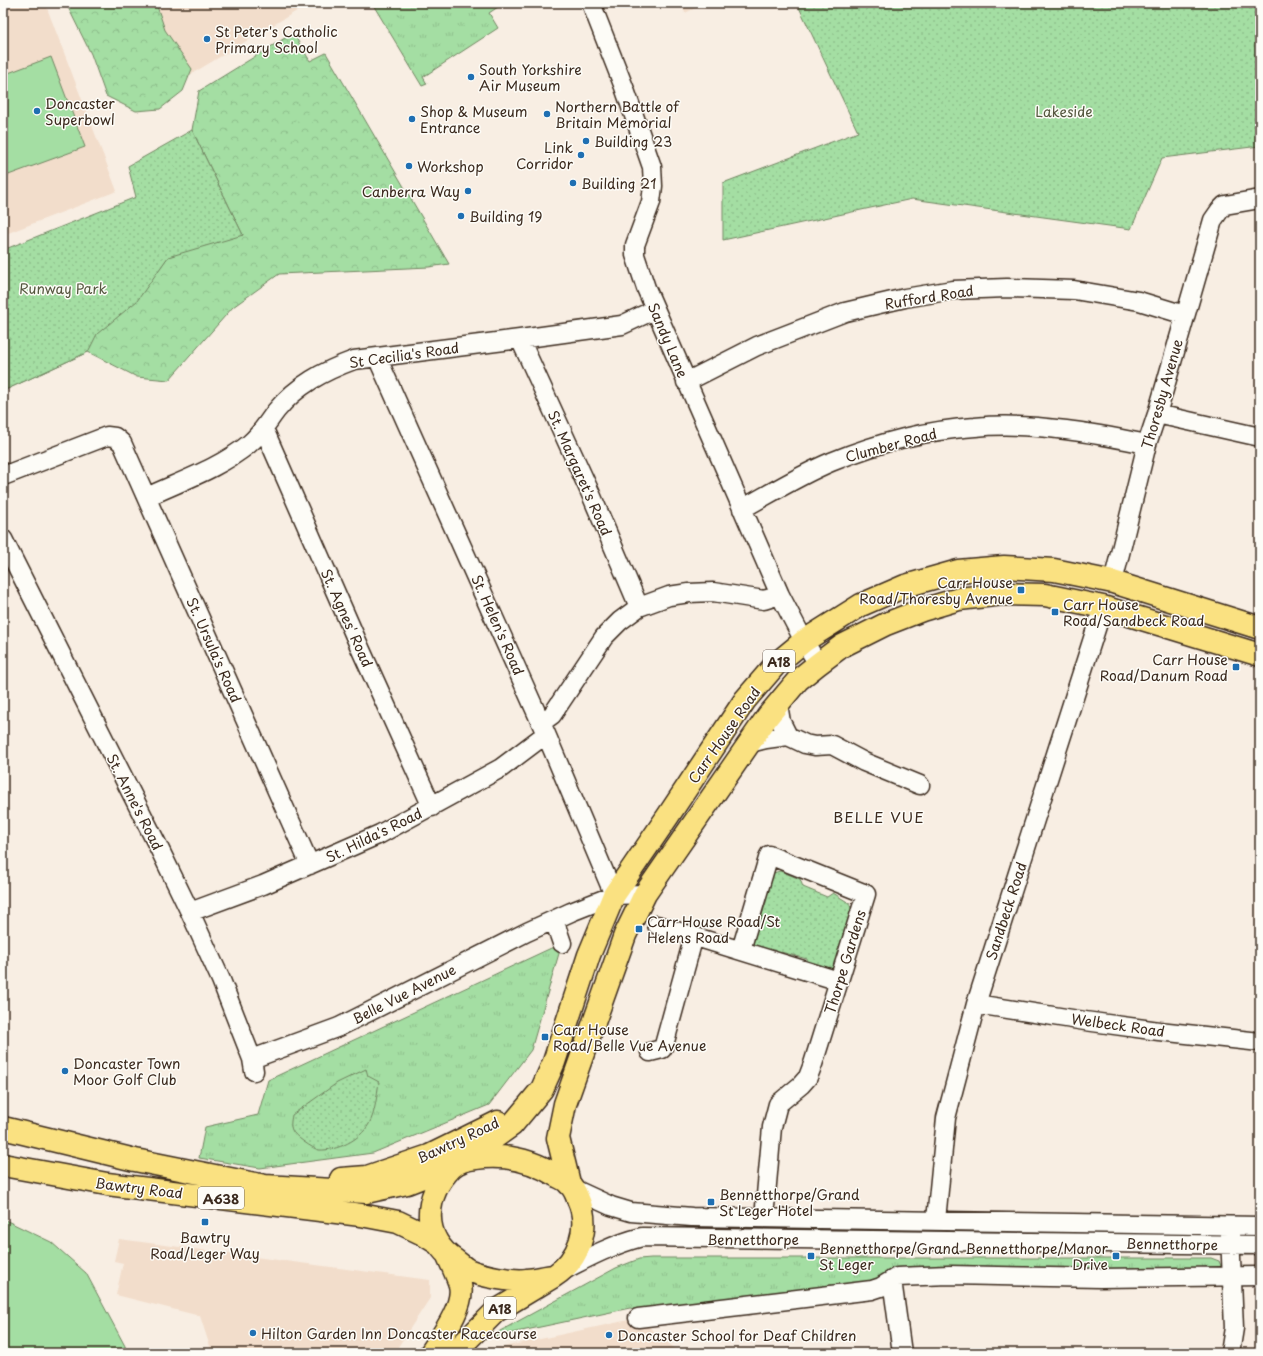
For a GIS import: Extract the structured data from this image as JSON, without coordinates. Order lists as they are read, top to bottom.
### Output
{
  "streets": {
    "highway": [
      "A18",
      "Carr House Road",
      "Bawtry Road",
      "A638"
    ],
    "street": [
      "Rufford Road",
      "Sandy Lane",
      "St Cecilia's Road",
      "Thoresby Avenue",
      "Clumber Road",
      "St. Margaret's Road",
      "St. Agnes' Road",
      "St. Helen's Road",
      "St. Ursula's Road",
      "St. Anne's Road",
      "St. Hilda's Road",
      "Sandbeck Road",
      "Thorpe Gardens",
      "Belle Vue Avenue",
      "Welbeck Road",
      "Bennetthorpe"
    ]
  },
  "crossings": [
    ["Rufford Road", "Sandy Lane"],
    ["Rufford Road", "Thoresby Avenue"],
    ["Sandy Lane", "St Cecilia's Road"],
    ["Sandy Lane", "Clumber Road"],
    ["Sandy Lane", "Carr House Road"],
    ["Sandy Lane", "St. Hilda's Road"],
    ["St Cecilia's Road", "St. Margaret's Road"],
    ["St Cecilia's Road", "St. Agnes' Road"],
    ["St Cecilia's Road", "St. Helen's Road"],
    ["St Cecilia's Road", "St. Ursula's Road"],
    ["Thoresby Avenue", "Clumber Road"],
    ["Thoresby Avenue", "Carr House Road"],
    ["St. Margaret's Road", "St. Hilda's Road"],
    ["St. Agnes' Road", "St. Hilda's Road"],
    ["St. Helen's Road", "Carr House Road"],
    ["St. Helen's Road", "St. Hilda's Road"],
    ["St. Helen's Road", "Belle Vue Avenue"],
    ["St. Ursula's Road", "St. Hilda's Road"],
    ["A18", "Carr House Road"],
    ["A18", "Bawtry Road"],
    ["A18", "Bennetthorpe"],
    ["Carr House Road", "Sandbeck Road"],
    ["Carr House Road", "Belle Vue Avenue"],
    ["Carr House Road", "Bawtry Road"],
    ["Carr House Road", "Bennetthorpe"],
    ["St. Anne's Road", "St. Hilda's Road"],
    ["St. Anne's Road", "Belle Vue Avenue"],
    ["Sandbeck Road", "Welbeck Road"],
    ["Sandbeck Road", "Bennetthorpe"],
    ["Thorpe Gardens", "Bennetthorpe"],
    ["Bawtry Road", "Bennetthorpe"]
  ],
  "districts": ["BELLE VUE"],
  "parks": ["Lakeside", "Runway Park"],
  "places": {
    "other": [
      "St Peter's Catholic Primary School",
      "South Yorkshire Air Museum",
      "Doncaster Superbowl",
      "Northern Battle of Britain Memorial",
      "Shop & Museum Entrance",
      "Building 23",
      "Link Corridor",
      "Workshop",
      "Building 21",
      "Canberra Way",
      "Building 19",
      "Doncaster Town Moor Golf Club",
      "Hilton Garden Inn Doncaster Racecourse",
      "Doncaster School for Deaf Children"
    ],
    "transit": [
      "Carr House Road/Thoresby Avenue",
      "Carr House Road/Sandbeck Road",
      "Carr House Road/Danum Road",
      "Carr House Road/St Helens Road",
      "Carr House Road/Belle Vue Avenue",
      "Bennetthorpe/Grand St Leger Hotel",
      "Bawtry Road/Leger Way",
      "Bennetthorpe/Grand St Leger",
      "Bennetthorpe/Manor Drive"
    ]
  }
}
